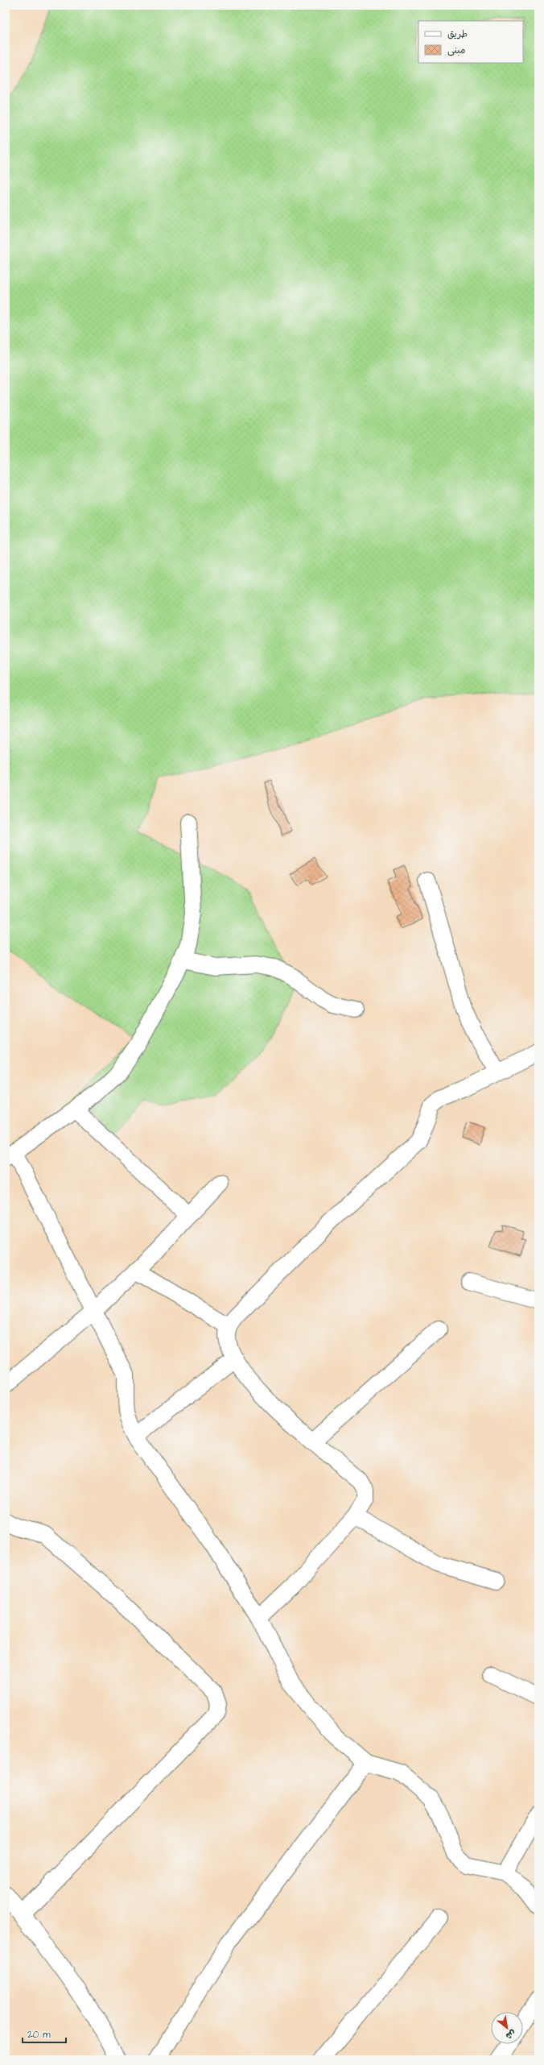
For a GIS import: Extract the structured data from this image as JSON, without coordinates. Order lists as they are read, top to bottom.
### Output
{
  "legend": ["طريق", "مبنى"],
  "scale_bar": "20 m",
  "north": "bottom right"
}
